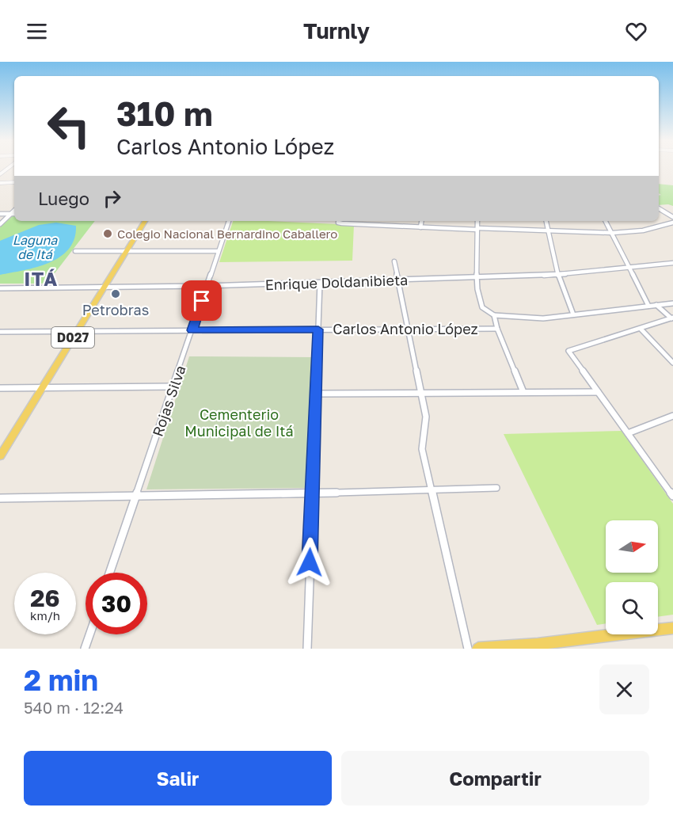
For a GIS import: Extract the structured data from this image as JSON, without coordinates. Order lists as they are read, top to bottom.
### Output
{
  "streets": {
    "main road": ["D027"],
    "street": ["Enrique Doldanibieta", "Carlos Antonio López", "Rojas Silva"]
  },
  "crossings": [
    ["Enrique Doldanibieta", "D027"],
    ["Enrique Doldanibieta", "Rojas Silva"],
    ["Carlos Antonio López", "D027"],
    ["Carlos Antonio López", "Rojas Silva"]
  ],
  "districts": ["ITÁ"],
  "water": ["Laguna de Itá"],
  "parks": ["Cementerio Municipal de Itá"],
  "places": ["Colegio Nacional Bernardino Caballero", "Petrobras"],
  "north": "right",
  "page": {
    "header": "Turnly",
    "turn": ["310 m", "Carlos Antonio López"],
    "then": "Luego",
    "speed": "26 km/h",
    "limit": "30",
    "heading": ["2 min", "540 m · 12:24"],
    "buttons": ["Salir", "Compartir"]
  }
}
